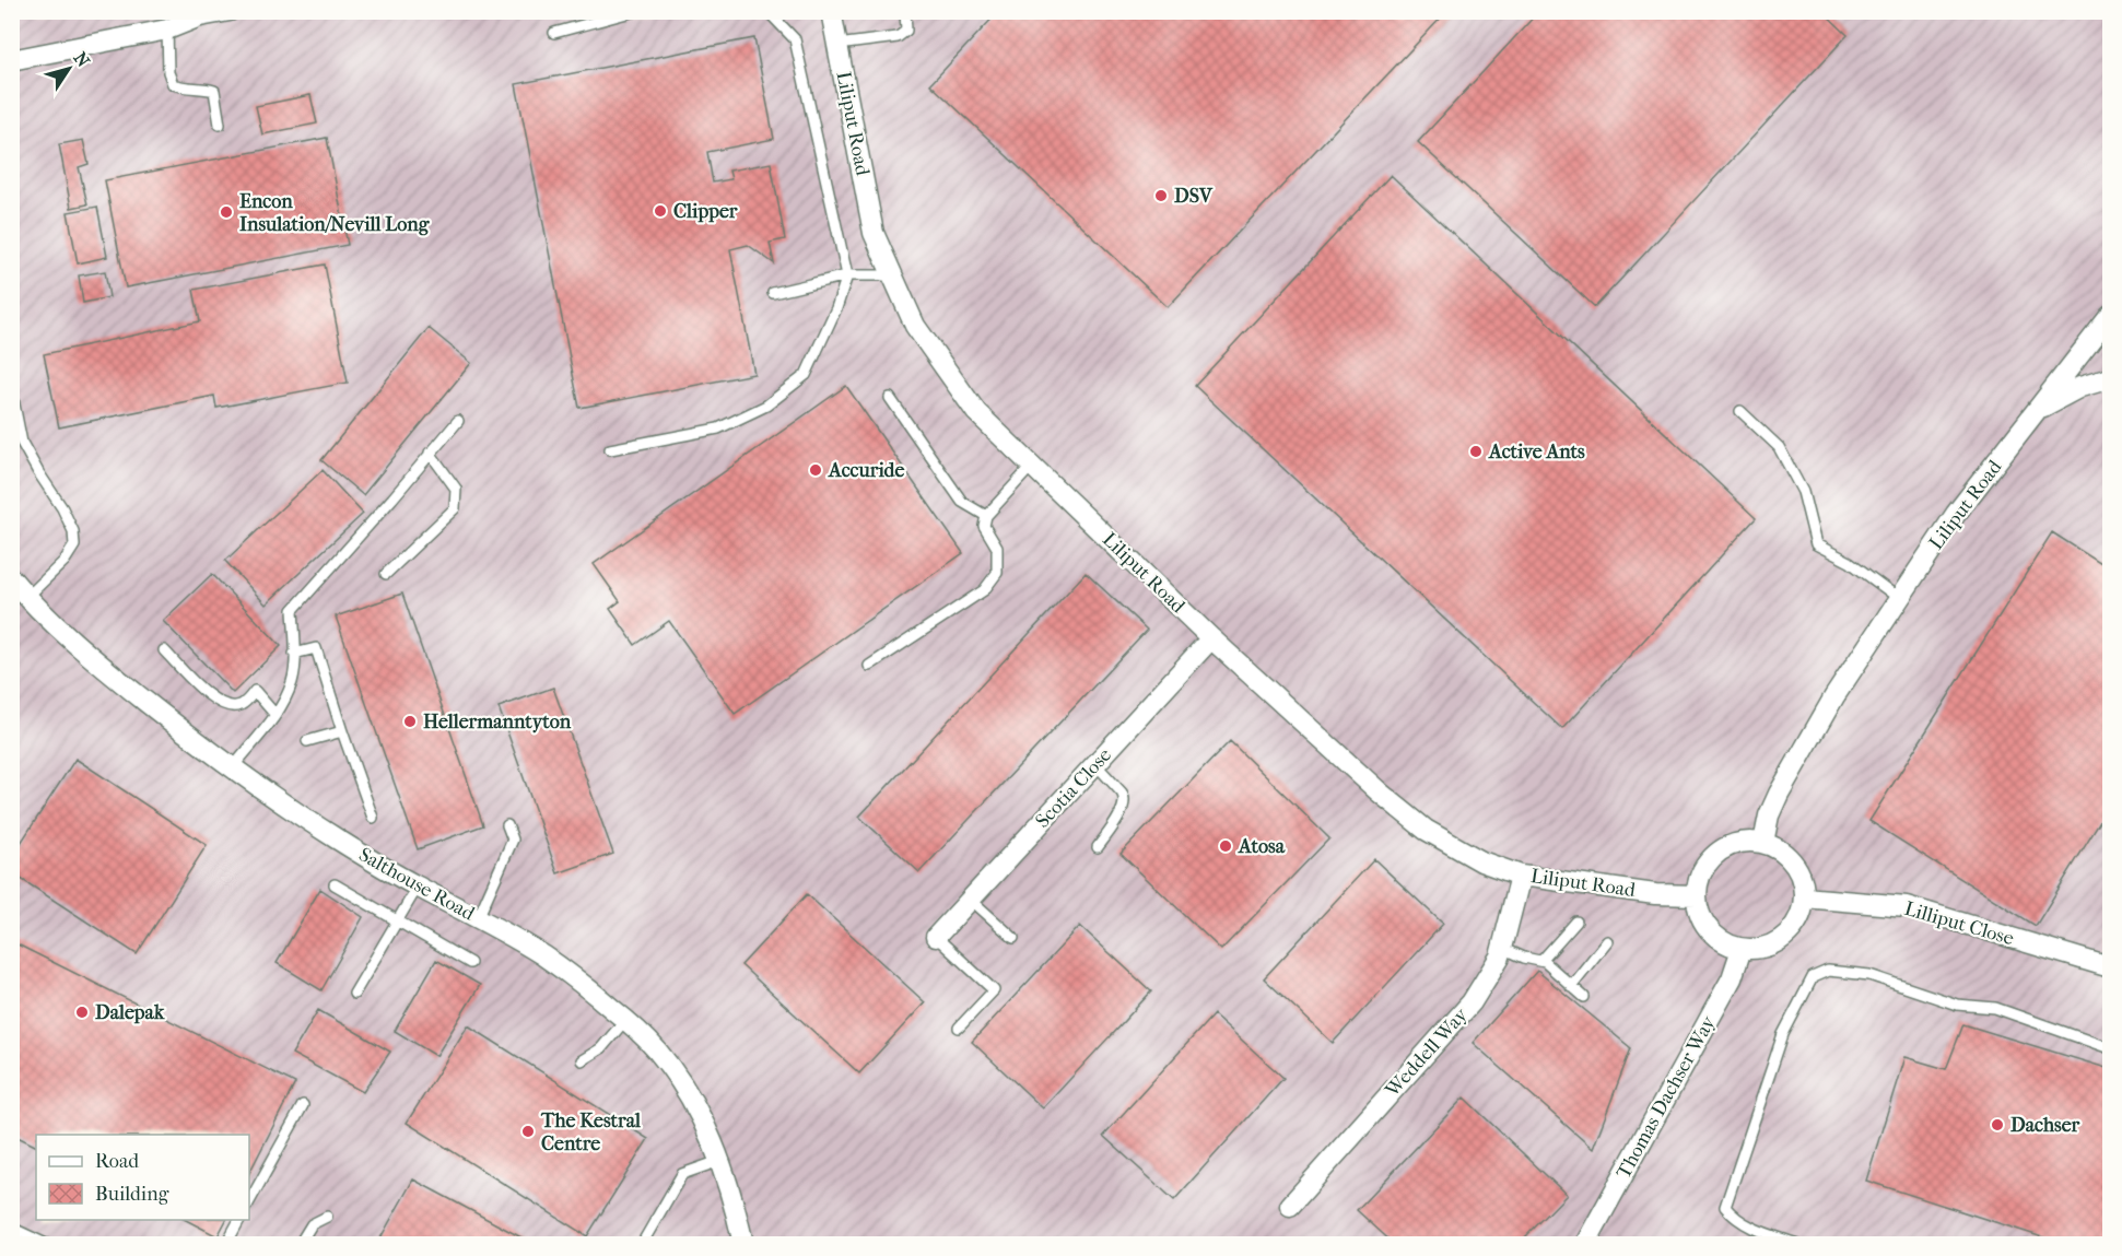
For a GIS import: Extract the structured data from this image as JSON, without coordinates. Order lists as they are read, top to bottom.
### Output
{
  "streets": {
    "street": [
      "Liliput Road",
      "Scotia Close",
      "Salthouse Road",
      "Lilliput Close",
      "Weddell Way",
      "Thomas Dachser Way"
    ]
  },
  "crossings": [
    ["Liliput Road", "Scotia Close"],
    ["Liliput Road", "Lilliput Close"],
    ["Liliput Road", "Weddell Way"],
    ["Liliput Road", "Thomas Dachser Way"],
    ["Lilliput Close", "Thomas Dachser Way"]
  ],
  "places": [
    "DSV",
    "Clipper",
    "Encon Insulation/Nevill Long",
    "Active Ants",
    "Accuride",
    "Hellermanntyton",
    "Atosa",
    "Dalepak",
    "Dachser",
    "The Kestral Centre"
  ],
  "legend": ["Road", "Building"],
  "north": "top right"
}
